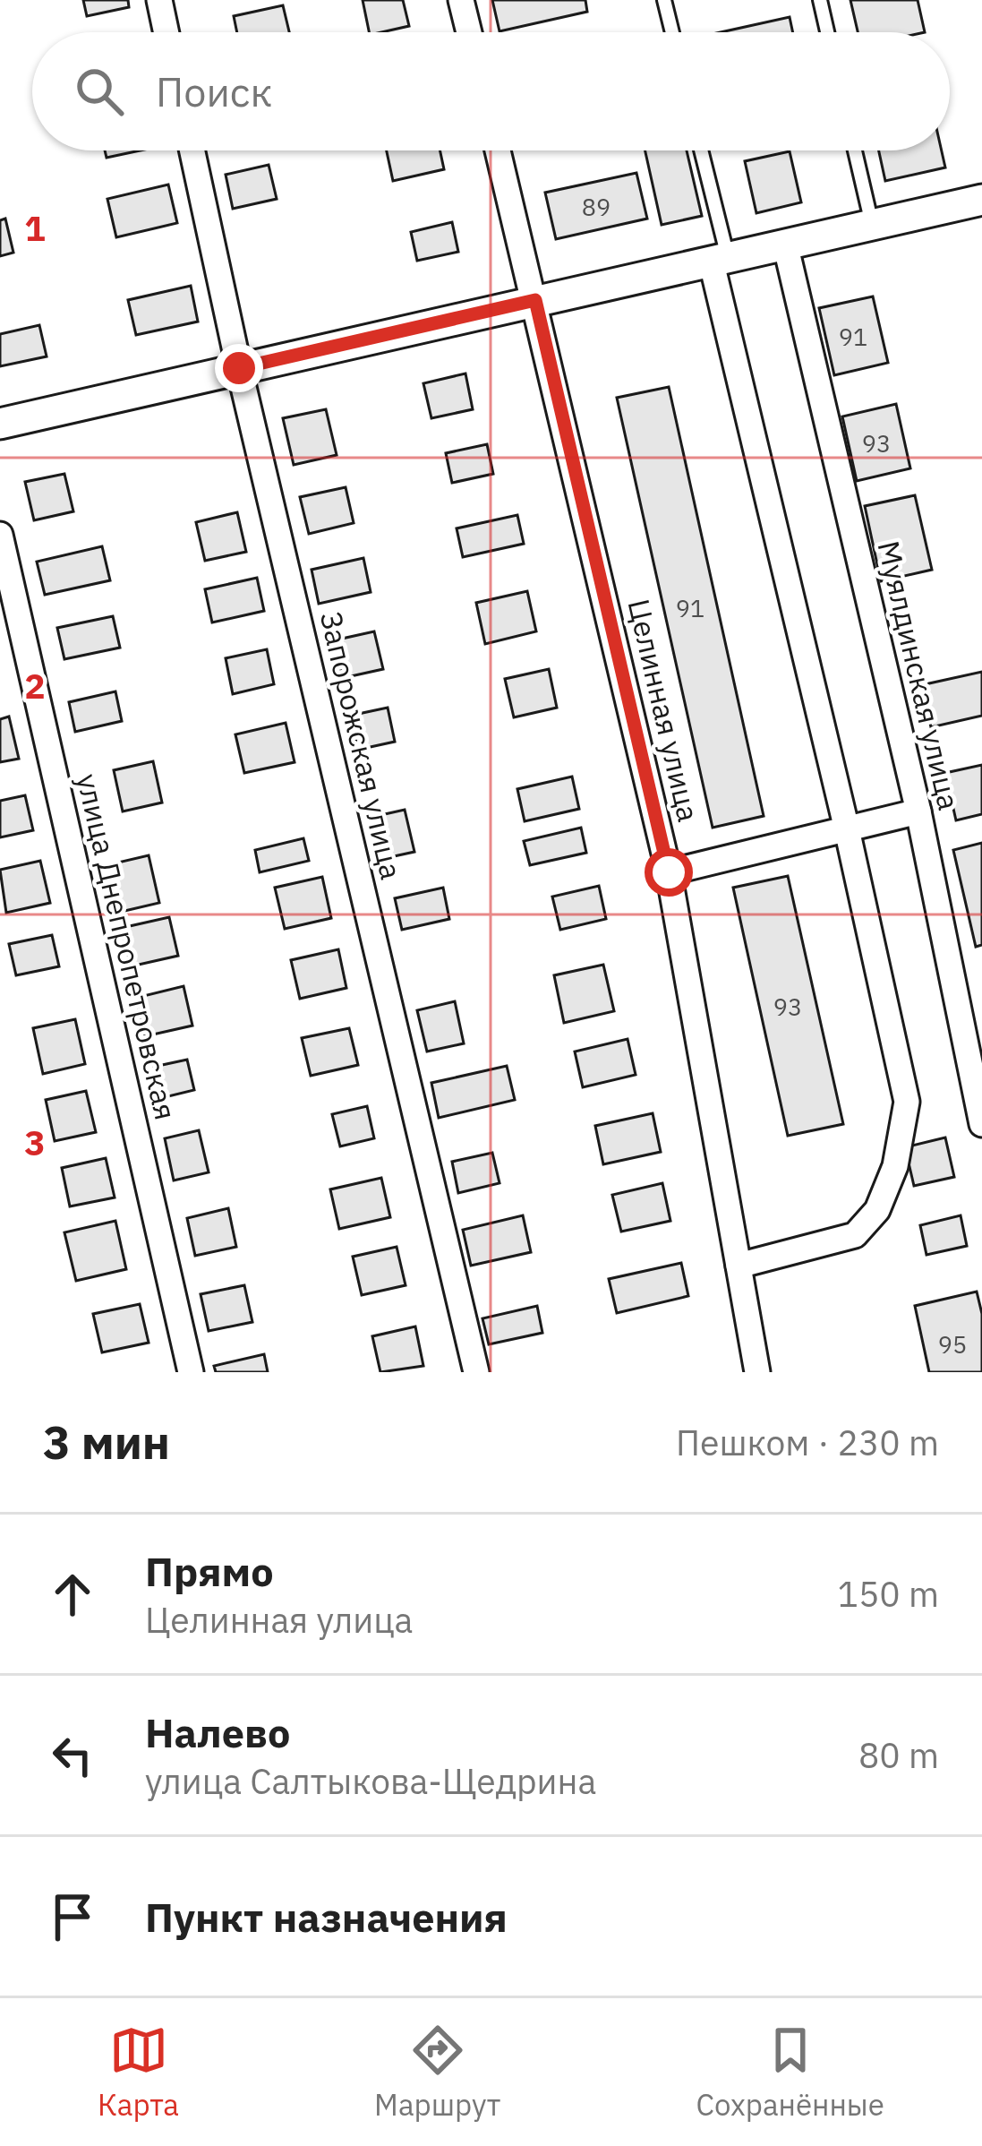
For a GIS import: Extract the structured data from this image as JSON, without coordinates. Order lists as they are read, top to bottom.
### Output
{
  "streets": {
    "street": [
      "Муялдинская улица",
      "Целинная улица",
      "Запорожская улица",
      "улица Днепропетровская"
    ]
  },
  "house_numbers": [
    "89",
    "91",
    "93",
    "91",
    "93",
    "95"
  ],
  "page": {
    "search": "Поиск",
    "heading": ["3 мин", "Пешком · 230 m"],
    "list": [
      ["Прямо", "Целинная улица", "150 m"],
      ["Налево", "улица Салтыкова-Щедрина", "80 m"],
      "Пункт назначения"
    ],
    "nav": ["Карта", "Маршрут", "Сохранённые"]
  },
  "grid": {
    "rows": ["1", "2", "3"]
  }
}
